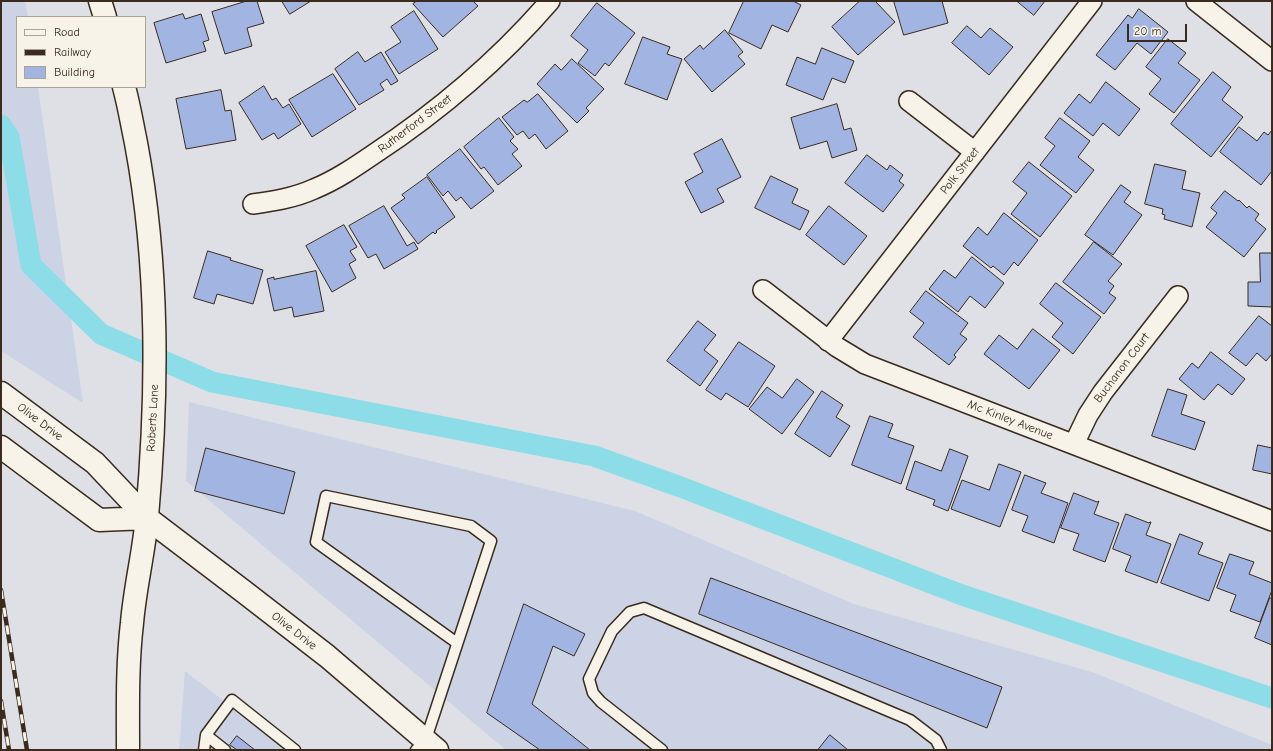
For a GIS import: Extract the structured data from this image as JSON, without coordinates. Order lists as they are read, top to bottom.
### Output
{
  "streets": {
    "main road": ["Roberts Lane", "Olive Drive"],
    "street": [
      "Rutherford Street",
      "Polk Street",
      "Buchanon Court",
      "Mc Kinley Avenue"
    ]
  },
  "crossings": [
    ["Polk Street", "Mc Kinley Avenue"],
    ["Buchanon Court", "Mc Kinley Avenue"],
    ["Roberts Lane", "Olive Drive"]
  ],
  "legend": ["Road", "Railway", "Building"],
  "scale_bar": "20 m"
}
